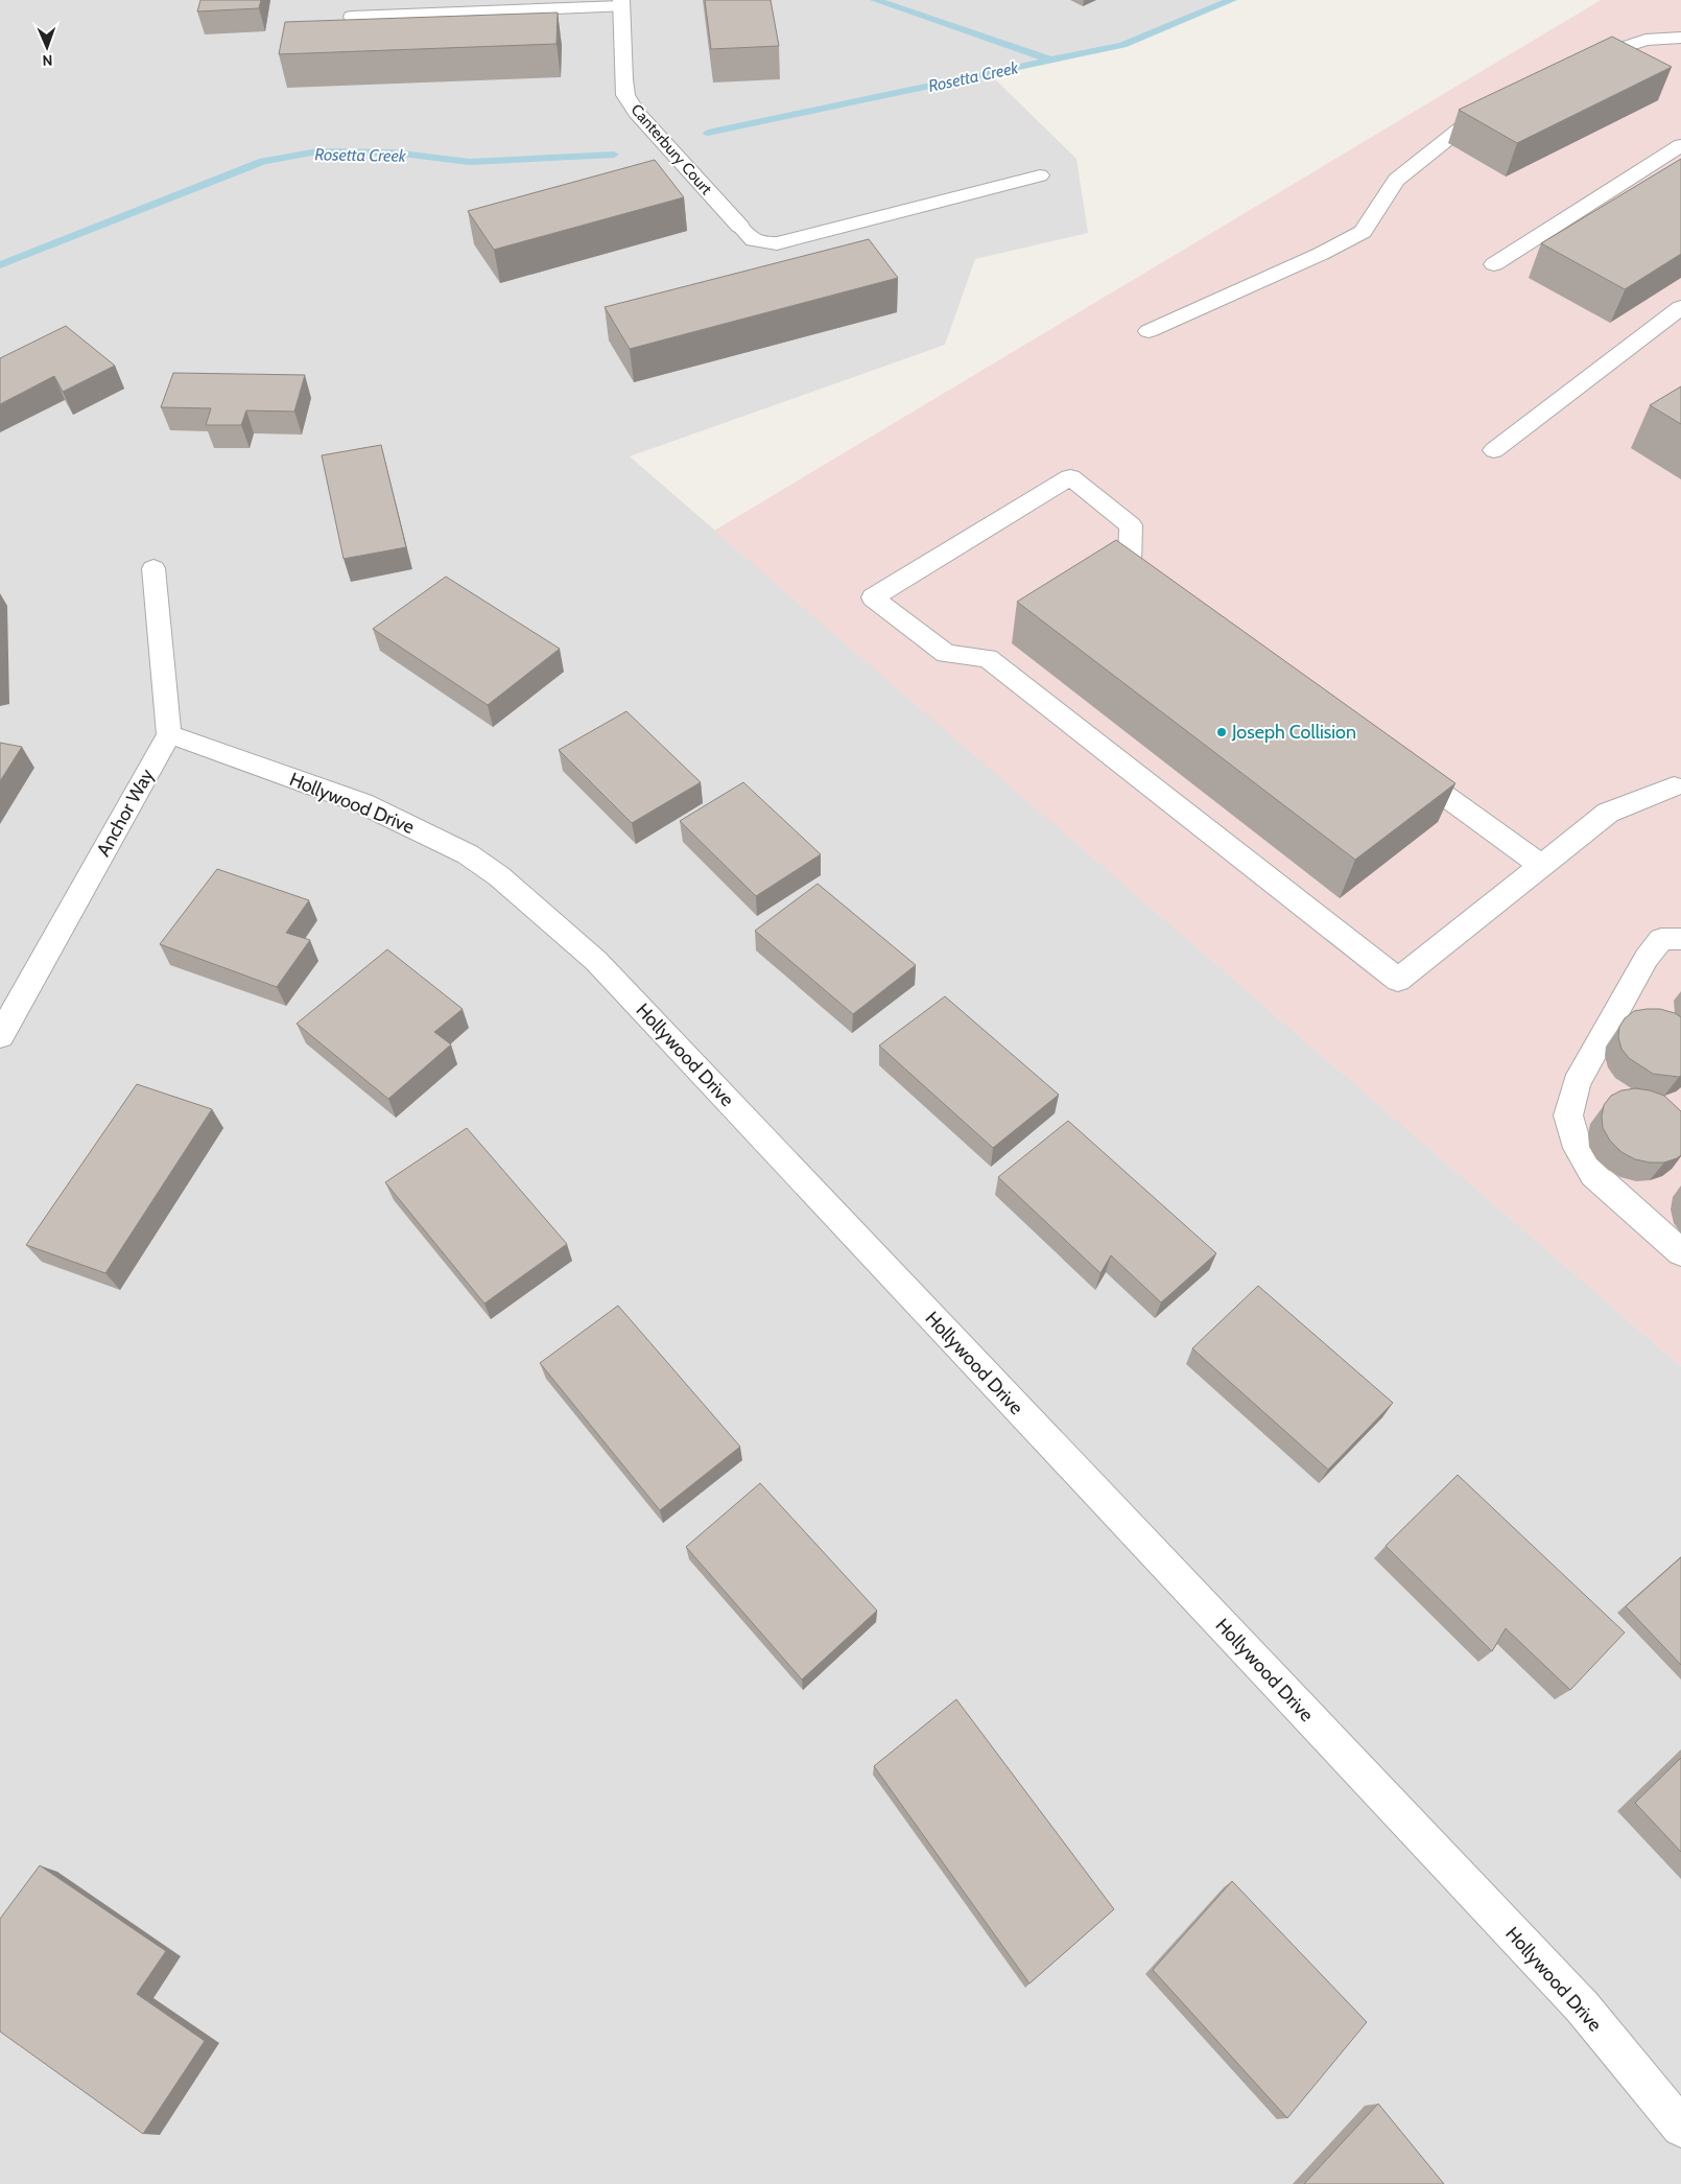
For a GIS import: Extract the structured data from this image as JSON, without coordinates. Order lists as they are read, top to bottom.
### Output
{
  "streets": {
    "street": ["Canterbury Court", "Hollywood Drive", "Anchor Way"]
  },
  "crossings": [
    ["Hollywood Drive", "Anchor Way"]
  ],
  "water": ["Rosetta Creek"],
  "places": ["Joseph Collision"],
  "north": "bottom"
}
